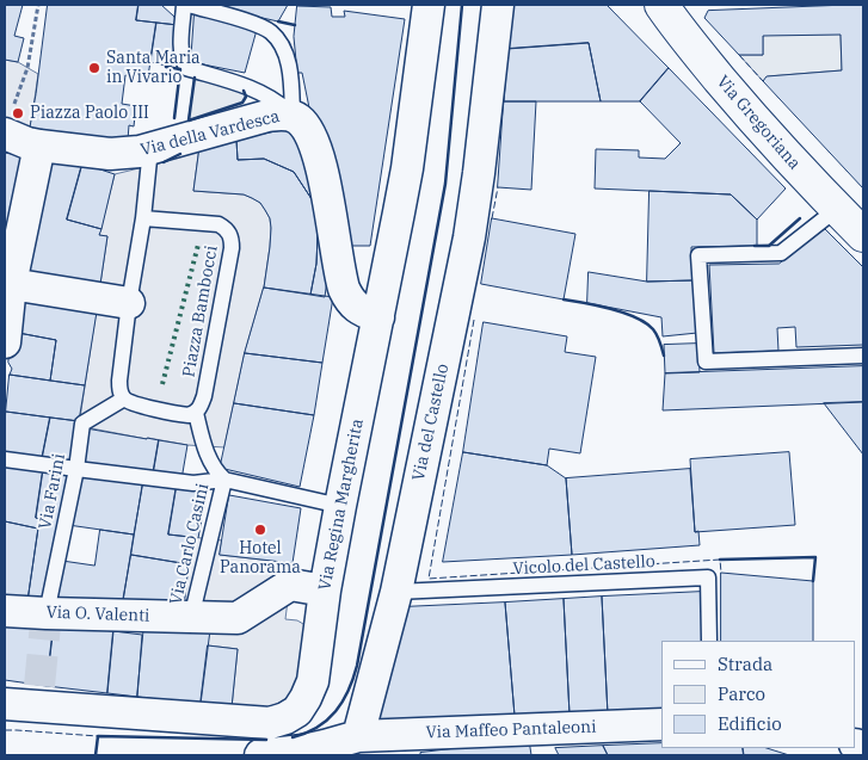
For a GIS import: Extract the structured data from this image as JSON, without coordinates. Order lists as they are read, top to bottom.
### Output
{
  "streets": {
    "main road": ["Via Gregoriana"],
    "street": [
      "Via della Vardesca",
      "Via del Castello",
      "Via Regina Margherita",
      "Via O. Valenti",
      "Via Maffeo Pantaleoni"
    ],
    "lane": [
      "Piazza Bambocci",
      "Via Farini",
      "Via Carlo Casini",
      "Vicolo del Castello"
    ]
  },
  "crossings": [
    ["Via della Vardesca", "Via Regina Margherita"],
    ["Via del Castello", "Vicolo del Castello"],
    ["Via del Castello", "Via Maffeo Pantaleoni"],
    ["Via Farini", "Via O. Valenti"],
    ["Via Regina Margherita", "Via O. Valenti"],
    ["Via Carlo Casini", "Via O. Valenti"]
  ],
  "places": ["Santa Maria in Vivario", "Piazza Paolo III", "Hotel Panorama"],
  "legend": ["Strada", "Parco", "Edificio"]
}
